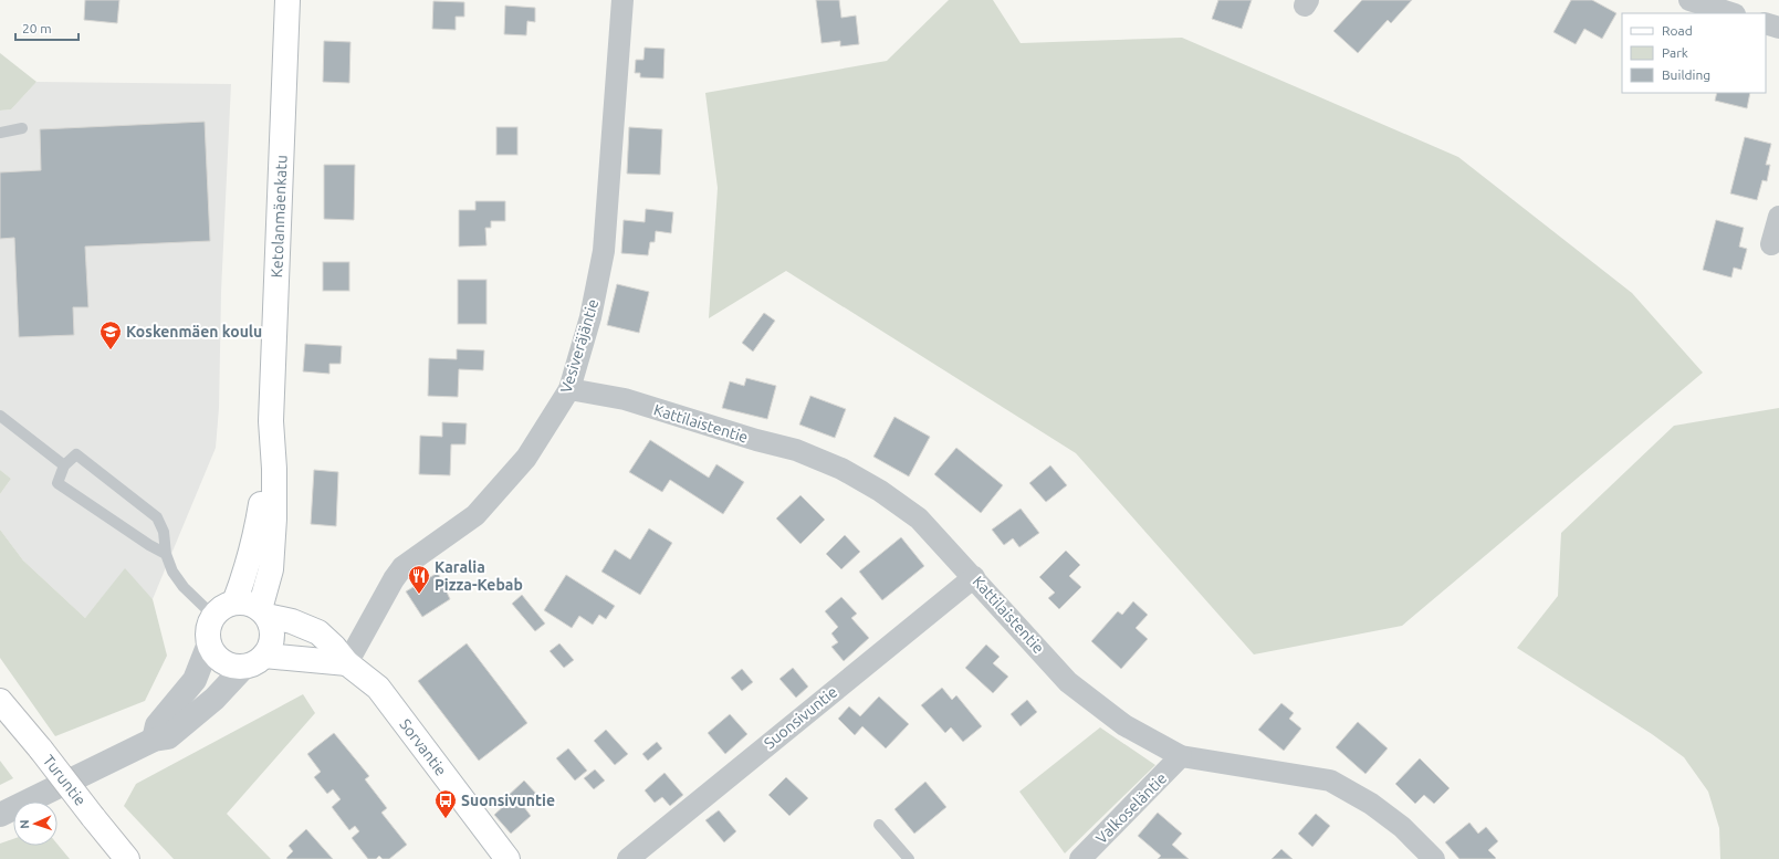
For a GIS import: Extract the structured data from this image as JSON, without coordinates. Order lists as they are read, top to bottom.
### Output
{
  "streets": {
    "main road": ["Ketolanmäenkatu", "Sorvantie", "Turuntie"],
    "street": [
      "Vesiveräjäntie",
      "Kattilaistentie",
      "Suonsivuntie",
      "Valkoseläntie"
    ]
  },
  "crossings": [
    ["Ketolanmäenkatu", "Sorvantie"],
    ["Vesiveräjäntie", "Kattilaistentie"],
    ["Vesiveräjäntie", "Sorvantie"],
    ["Kattilaistentie", "Suonsivuntie"],
    ["Kattilaistentie", "Valkoseläntie"]
  ],
  "places": {
    "school or university": ["Koskenmäen koulu"],
    "restaurant": ["Karalia Pizza-Kebab"],
    "bus stop": ["Suonsivuntie"]
  },
  "legend": ["Road", "Park", "Building"],
  "scale_bar": "20 m",
  "north": "left"
}
